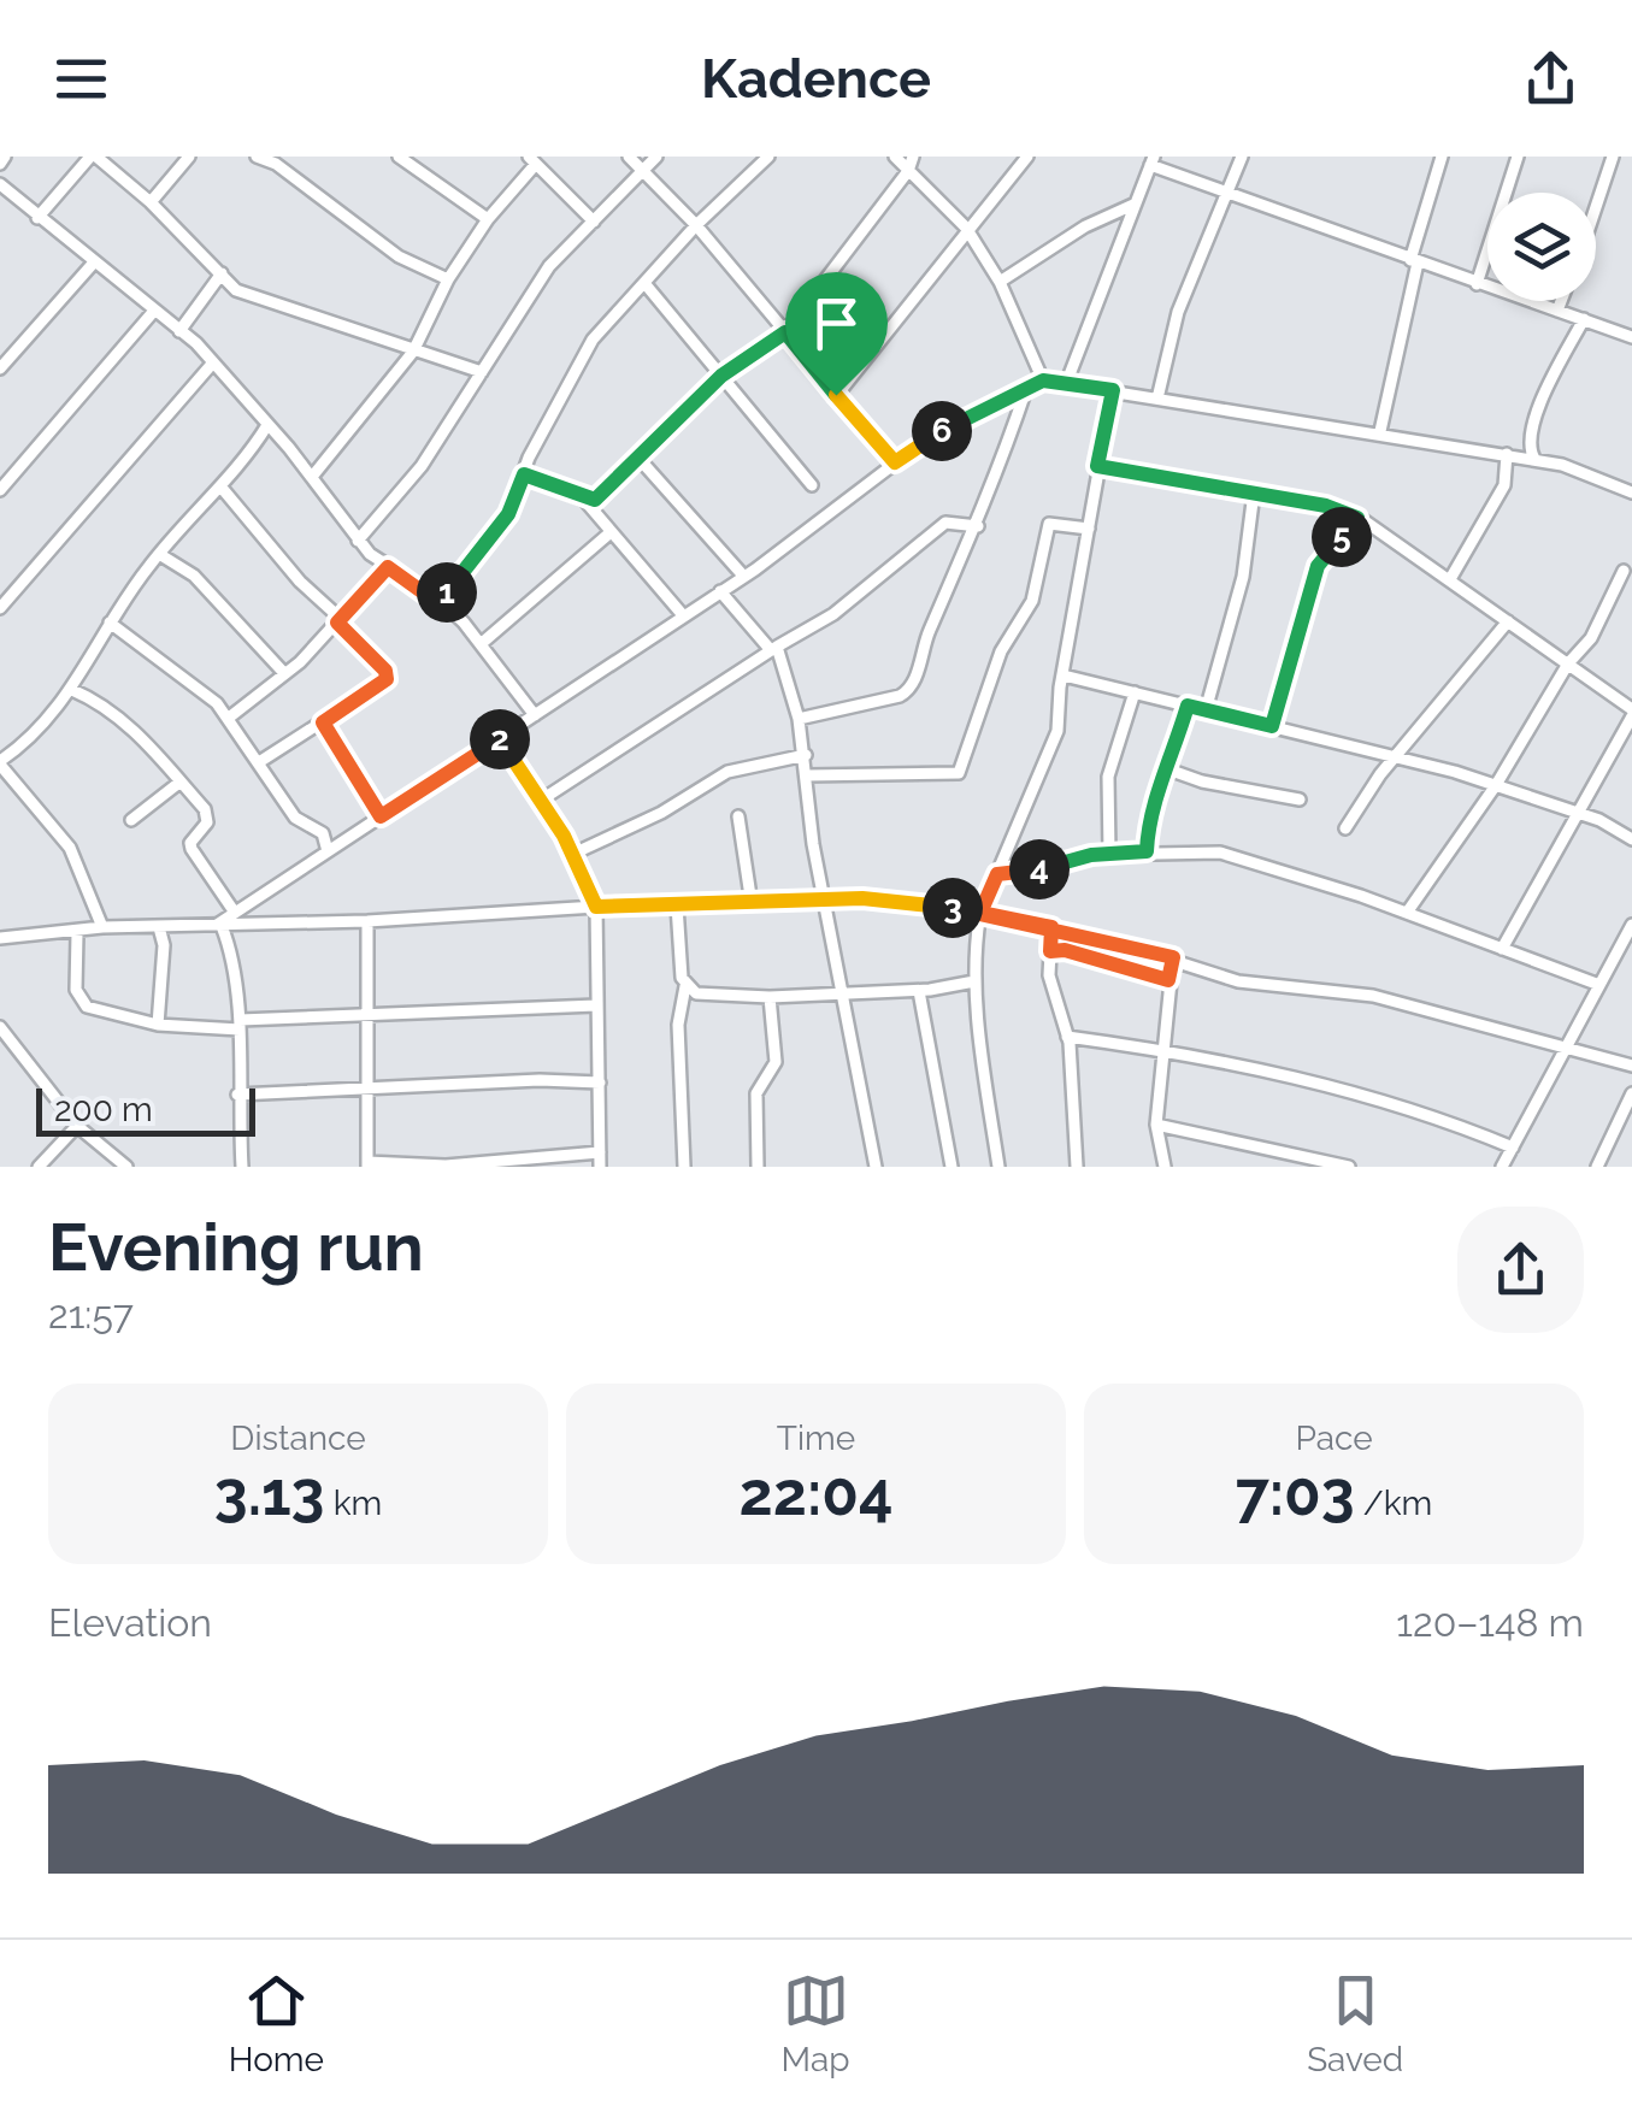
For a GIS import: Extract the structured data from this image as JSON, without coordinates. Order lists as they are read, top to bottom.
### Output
{
  "scale_bar": "200 m",
  "page": {
    "header": "Kadence",
    "pins": [
      "6",
      "5",
      "1",
      "2",
      "4",
      "3"
    ],
    "scale": "200 m",
    "heading": ["Evening run", "21:57"],
    "stats": [
      ["Distance", "3.13 km"],
      ["Time", "22:04"],
      ["Pace", "7:03 /km"]
    ],
    "chart": ["Elevation", "120–148 m"],
    "tabs": ["Home", "Map", "Saved"]
  }
}
